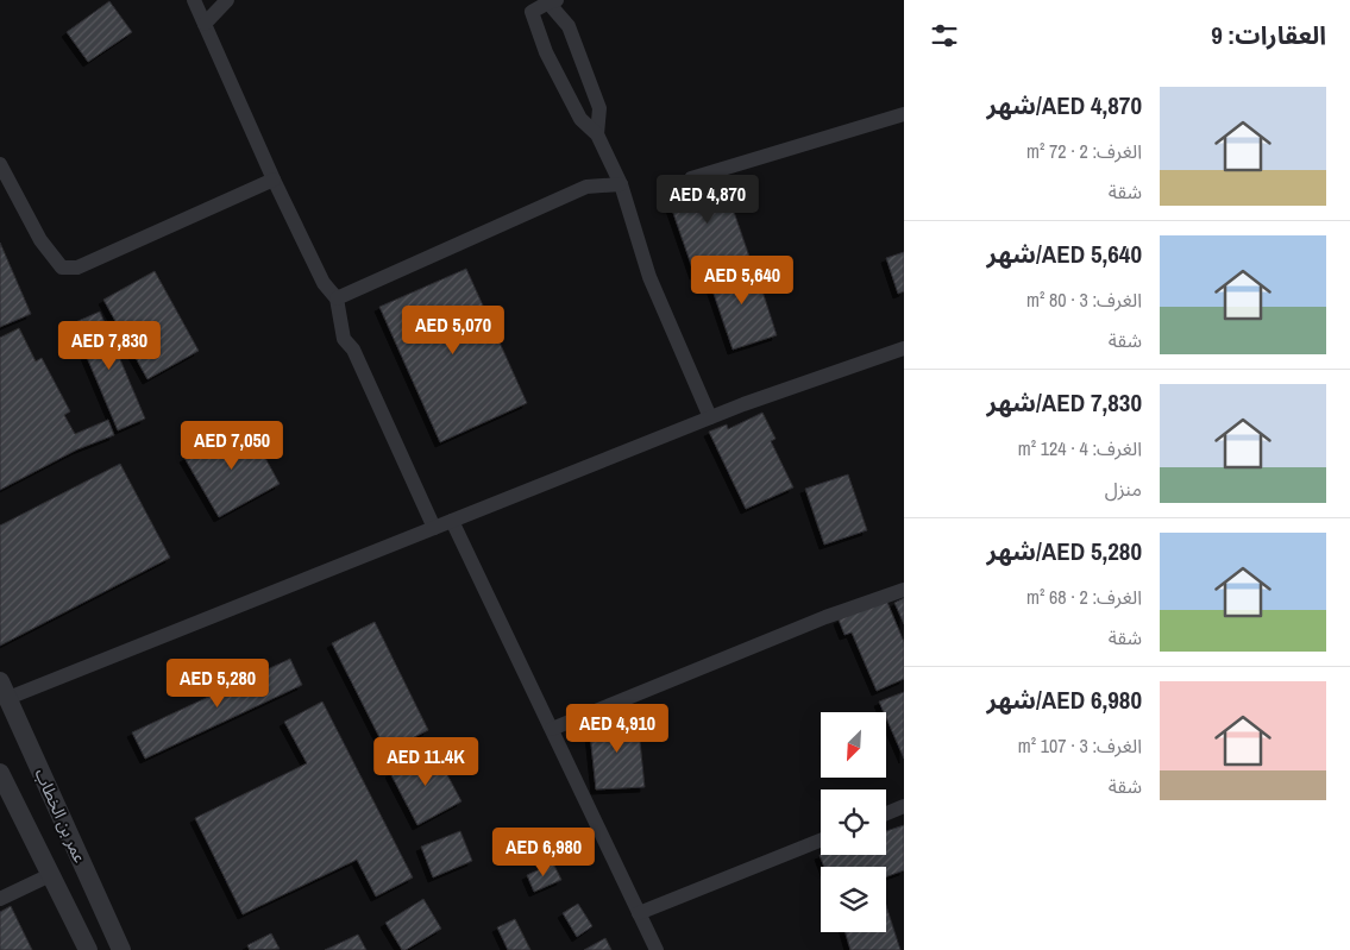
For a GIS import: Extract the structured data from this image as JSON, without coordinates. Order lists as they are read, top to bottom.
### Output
{
  "streets": {
    "street": ["عمر بن الخطاب"]
  },
  "north": "bottom left",
  "page": {
    "heading": "العقارات: 9",
    "list": [
      {
        "name": "AED 4,870/شهر",
        "note": "الغرف: 2 · 72 m² · شقة"
      },
      {
        "name": "AED 5,640/شهر",
        "note": "الغرف: 3 · 80 m² · شقة"
      },
      {
        "name": "AED 7,830/شهر",
        "note": "الغرف: 4 · 124 m² · منزل"
      },
      {
        "name": "AED 5,280/شهر",
        "note": "الغرف: 2 · 68 m² · شقة"
      },
      {
        "name": "AED 6,980/شهر",
        "note": "الغرف: 3 · 107 m² · شقة"
      }
    ],
    "price": [
      "AED 4,870",
      "AED 5,640",
      "AED 5,070",
      "AED 7,830",
      "AED 7,050",
      "AED 5,280",
      "AED 4,910",
      "AED 11.4K",
      "AED 6,980"
    ]
  }
}
